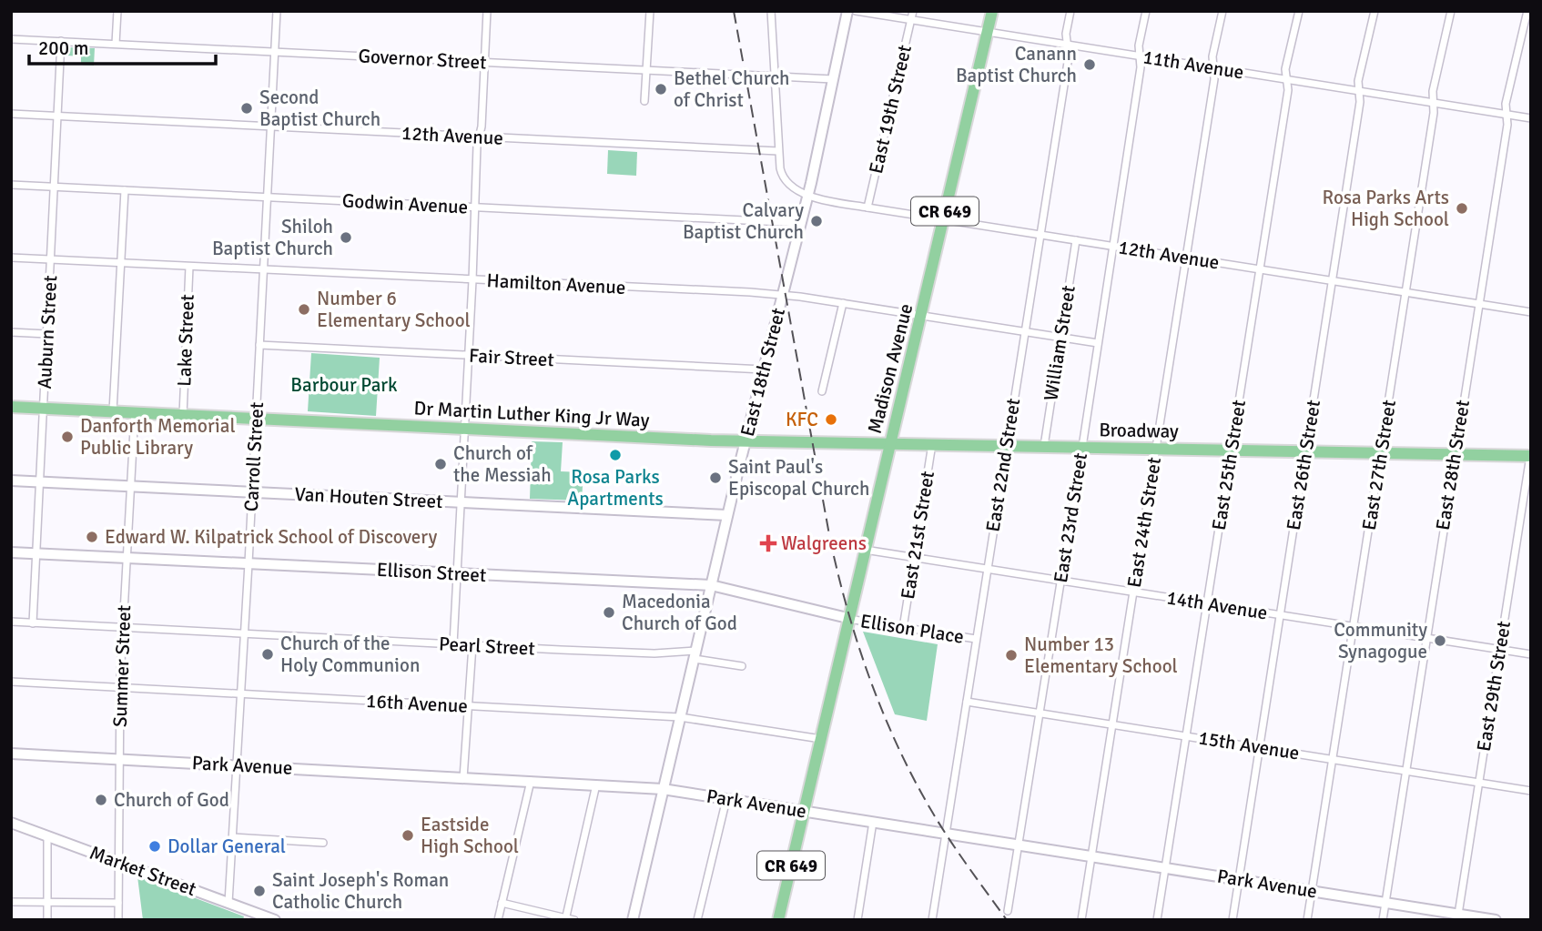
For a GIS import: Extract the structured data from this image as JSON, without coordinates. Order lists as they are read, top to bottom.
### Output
{
  "streets": {
    "main road": [
      "CR 649",
      "Madison Avenue",
      "Dr Martin Luther King Jr Way",
      "Broadway"
    ],
    "street": [
      "Governor Street",
      "11th Avenue",
      "East 19th Street",
      "12th Avenue",
      "Godwin Avenue",
      "Hamilton Avenue",
      "Auburn Street",
      "Lake Street",
      "William Street",
      "Fair Street",
      "East 18th Street",
      "Carroll Street",
      "East 22nd Street",
      "East 25th Street",
      "East 26th Street",
      "East 27th Street",
      "East 28th Street",
      "Van Houten Street",
      "East 23rd Street",
      "East 24th Street",
      "East 21st Street",
      "Ellison Street",
      "14th Avenue",
      "Ellison Place",
      "Pearl Street",
      "Summer Street",
      "East 29th Street",
      "16th Avenue",
      "15th Avenue",
      "Park Avenue",
      "Market Street"
    ]
  },
  "crossings": [
    ["Governor Street", "Auburn Street"],
    ["Governor Street", "East 18th Street"],
    ["Governor Street", "Carroll Street"],
    ["11th Avenue", "East 19th Street"],
    ["11th Avenue", "Madison Avenue"],
    ["11th Avenue", "East 22nd Street"],
    ["11th Avenue", "East 25th Street"],
    ["11th Avenue", "East 26th Street"],
    ["11th Avenue", "East 27th Street"],
    ["11th Avenue", "East 28th Street"],
    ["11th Avenue", "East 23rd Street"],
    ["11th Avenue", "East 24th Street"],
    ["East 19th Street", "12th Avenue"],
    ["12th Avenue", "Auburn Street"],
    ["12th Avenue", "William Street"],
    ["12th Avenue", "Madison Avenue"],
    ["12th Avenue", "East 18th Street"],
    ["12th Avenue", "Carroll Street"],
    ["12th Avenue", "East 22nd Street"],
    ["12th Avenue", "East 25th Street"],
    ["12th Avenue", "East 26th Street"],
    ["12th Avenue", "East 27th Street"],
    ["12th Avenue", "East 28th Street"],
    ["12th Avenue", "East 23rd Street"],
    ["12th Avenue", "East 24th Street"],
    ["Godwin Avenue", "Auburn Street"],
    ["Godwin Avenue", "East 18th Street"],
    ["Godwin Avenue", "Carroll Street"],
    ["Hamilton Avenue", "Auburn Street"],
    ["Hamilton Avenue", "Lake Street"],
    ["Hamilton Avenue", "William Street"],
    ["Hamilton Avenue", "Madison Avenue"],
    ["Hamilton Avenue", "East 18th Street"],
    ["Hamilton Avenue", "Carroll Street"],
    ["Hamilton Avenue", "East 22nd Street"],
    ["Hamilton Avenue", "East 23rd Street"],
    ["Auburn Street", "Dr Martin Luther King Jr Way"],
    ["Auburn Street", "Van Houten Street"],
    ["Auburn Street", "Ellison Street"],
    ["Auburn Street", "Pearl Street"],
    ["Lake Street", "Dr Martin Luther King Jr Way"],
    ["William Street", "Broadway"],
    ["Fair Street", "East 18th Street"],
    ["Fair Street", "Carroll Street"],
    ["Madison Avenue", "Broadway"],
    ["Madison Avenue", "Ellison Street"],
    ["Madison Avenue", "14th Avenue"],
    ["Madison Avenue", "Ellison Place"],
    ["Madison Avenue", "16th Avenue"],
    ["Madison Avenue", "Park Avenue"],
    ["East 18th Street", "Dr Martin Luther King Jr Way"],
    ["East 18th Street", "Broadway"],
    ["East 18th Street", "Van Houten Street"],
    ["East 18th Street", "Ellison Street"],
    ["East 18th Street", "Pearl Street"],
    ["East 18th Street", "16th Avenue"],
    ["East 18th Street", "Park Avenue"],
    ["Dr Martin Luther King Jr Way", "Broadway"],
    ["Dr Martin Luther King Jr Way", "Carroll Street"],
    ["Dr Martin Luther King Jr Way", "Summer Street"],
    ["Broadway", "East 22nd Street"],
    ["Broadway", "East 25th Street"],
    ["Broadway", "East 26th Street"],
    ["Broadway", "East 27th Street"],
    ["Broadway", "East 28th Street"],
    ["Broadway", "East 23rd Street"],
    ["Broadway", "East 24th Street"],
    ["Broadway", "East 21st Street"],
    ["Broadway", "East 29th Street"],
    ["Carroll Street", "Van Houten Street"],
    ["Carroll Street", "Ellison Street"],
    ["Carroll Street", "Pearl Street"],
    ["Carroll Street", "16th Avenue"],
    ["Carroll Street", "Park Avenue"],
    ["Carroll Street", "Market Street"],
    ["East 22nd Street", "14th Avenue"],
    ["East 22nd Street", "Ellison Place"],
    ["East 22nd Street", "15th Avenue"],
    ["East 22nd Street", "Park Avenue"],
    ["East 25th Street", "14th Avenue"],
    ["East 25th Street", "15th Avenue"],
    ["East 25th Street", "Park Avenue"],
    ["East 26th Street", "14th Avenue"],
    ["East 26th Street", "15th Avenue"],
    ["East 26th Street", "Park Avenue"],
    ["East 27th Street", "14th Avenue"],
    ["East 27th Street", "15th Avenue"],
    ["East 27th Street", "Park Avenue"],
    ["East 28th Street", "14th Avenue"],
    ["East 28th Street", "15th Avenue"],
    ["East 28th Street", "Park Avenue"],
    ["Van Houten Street", "Summer Street"],
    ["East 23rd Street", "14th Avenue"],
    ["East 23rd Street", "15th Avenue"],
    ["East 23rd Street", "Park Avenue"],
    ["East 24th Street", "14th Avenue"],
    ["East 24th Street", "15th Avenue"],
    ["East 24th Street", "Park Avenue"],
    ["East 21st Street", "14th Avenue"],
    ["East 21st Street", "Ellison Place"],
    ["Ellison Street", "Ellison Place"],
    ["Ellison Street", "Summer Street"],
    ["14th Avenue", "East 29th Street"],
    ["Pearl Street", "Summer Street"],
    ["Summer Street", "16th Avenue"],
    ["Summer Street", "Park Avenue"],
    ["Summer Street", "Market Street"],
    ["East 29th Street", "15th Avenue"],
    ["East 29th Street", "Park Avenue"]
  ],
  "parks": ["Barbour Park"],
  "places": {
    "other": [
      "Canann Baptist Church",
      "Bethel Church of Christ",
      "Second Baptist Church",
      "Rosa Parks Arts High School",
      "Calvary Baptist Church",
      "Shiloh Baptist Church",
      "Number 6 Elementary School",
      "KFC",
      "Danforth Memorial Public Library",
      "Rosa Parks Apartments",
      "Church of the Messiah",
      "Saint Paul's Episcopal Church",
      "Edward W. Kilpatrick School of Discovery",
      "Macedonia Church of God",
      "Community Synagogue",
      "Church of the Holy Communion",
      "Number 13 Elementary School",
      "Church of God",
      "Eastside High School",
      "Dollar General",
      "Saint Joseph's Roman Catholic Church"
    ],
    "health": ["Walgreens"]
  },
  "scale_bar": "200 m"
}
